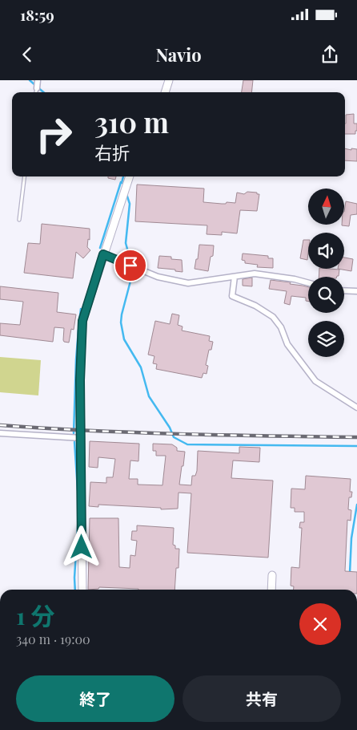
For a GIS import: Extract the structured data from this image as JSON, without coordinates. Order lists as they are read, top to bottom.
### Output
{
  "north": "top",
  "page": {
    "status": "18:59",
    "header": "Navio",
    "turn": ["310 m", "右折"],
    "heading": ["1 分", "340 m · 19:00"],
    "buttons": ["終了", "共有"]
  }
}
